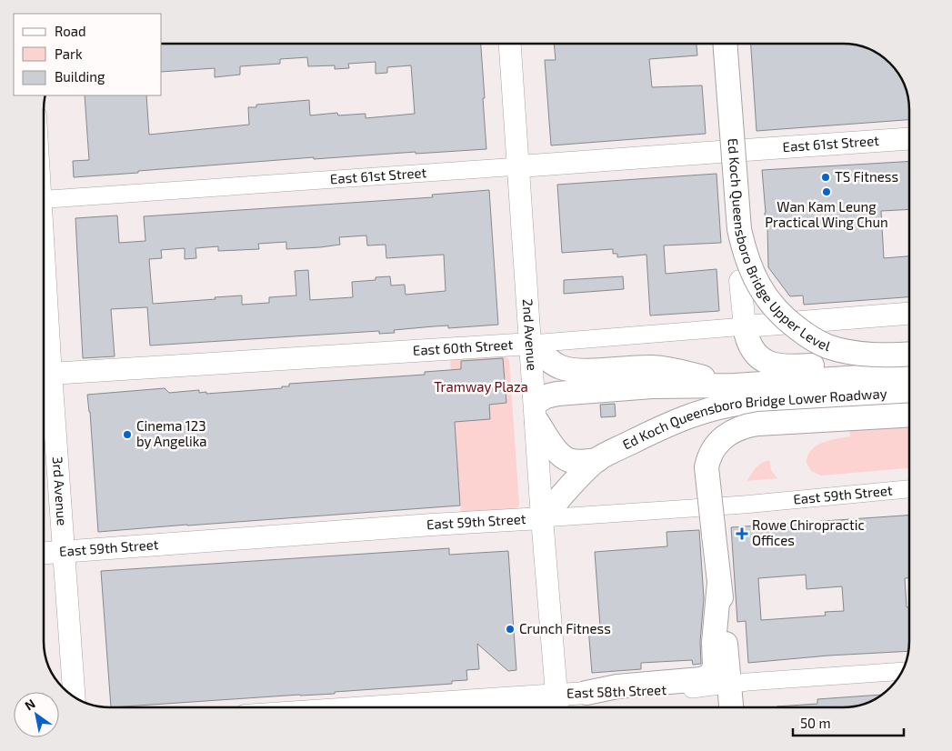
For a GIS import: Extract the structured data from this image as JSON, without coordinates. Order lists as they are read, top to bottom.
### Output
{
  "streets": {
    "highway": ["Ed Koch Queensboro Bridge Upper Level", "Ed Koch Queensboro Bridge Lower Roadway"],
    "main road": [
      "East 61st Street",
      "2nd Avenue",
      "East 60th Street",
      "3rd Avenue",
      "East 59th Street",
      "East 58th Street"
    ]
  },
  "crossings": [
    ["East 61st Street", "2nd Avenue"],
    ["2nd Avenue", "East 60th Street"],
    ["2nd Avenue", "East 59th Street"],
    ["2nd Avenue", "East 58th Street"],
    ["East 60th Street", "3rd Avenue"],
    ["3rd Avenue", "East 59th Street"]
  ],
  "parks": ["Tramway Plaza"],
  "places": {
    "other": [
      "TS Fitness",
      "Wan Kam Leung Practical Wing Chun",
      "Cinema 123 by Angelika",
      "Crunch Fitness"
    ],
    "health": ["Rowe Chiropractic Offices"]
  },
  "legend": ["Road", "Park", "Building"],
  "scale_bar": "50 m",
  "north": "top left"
}
